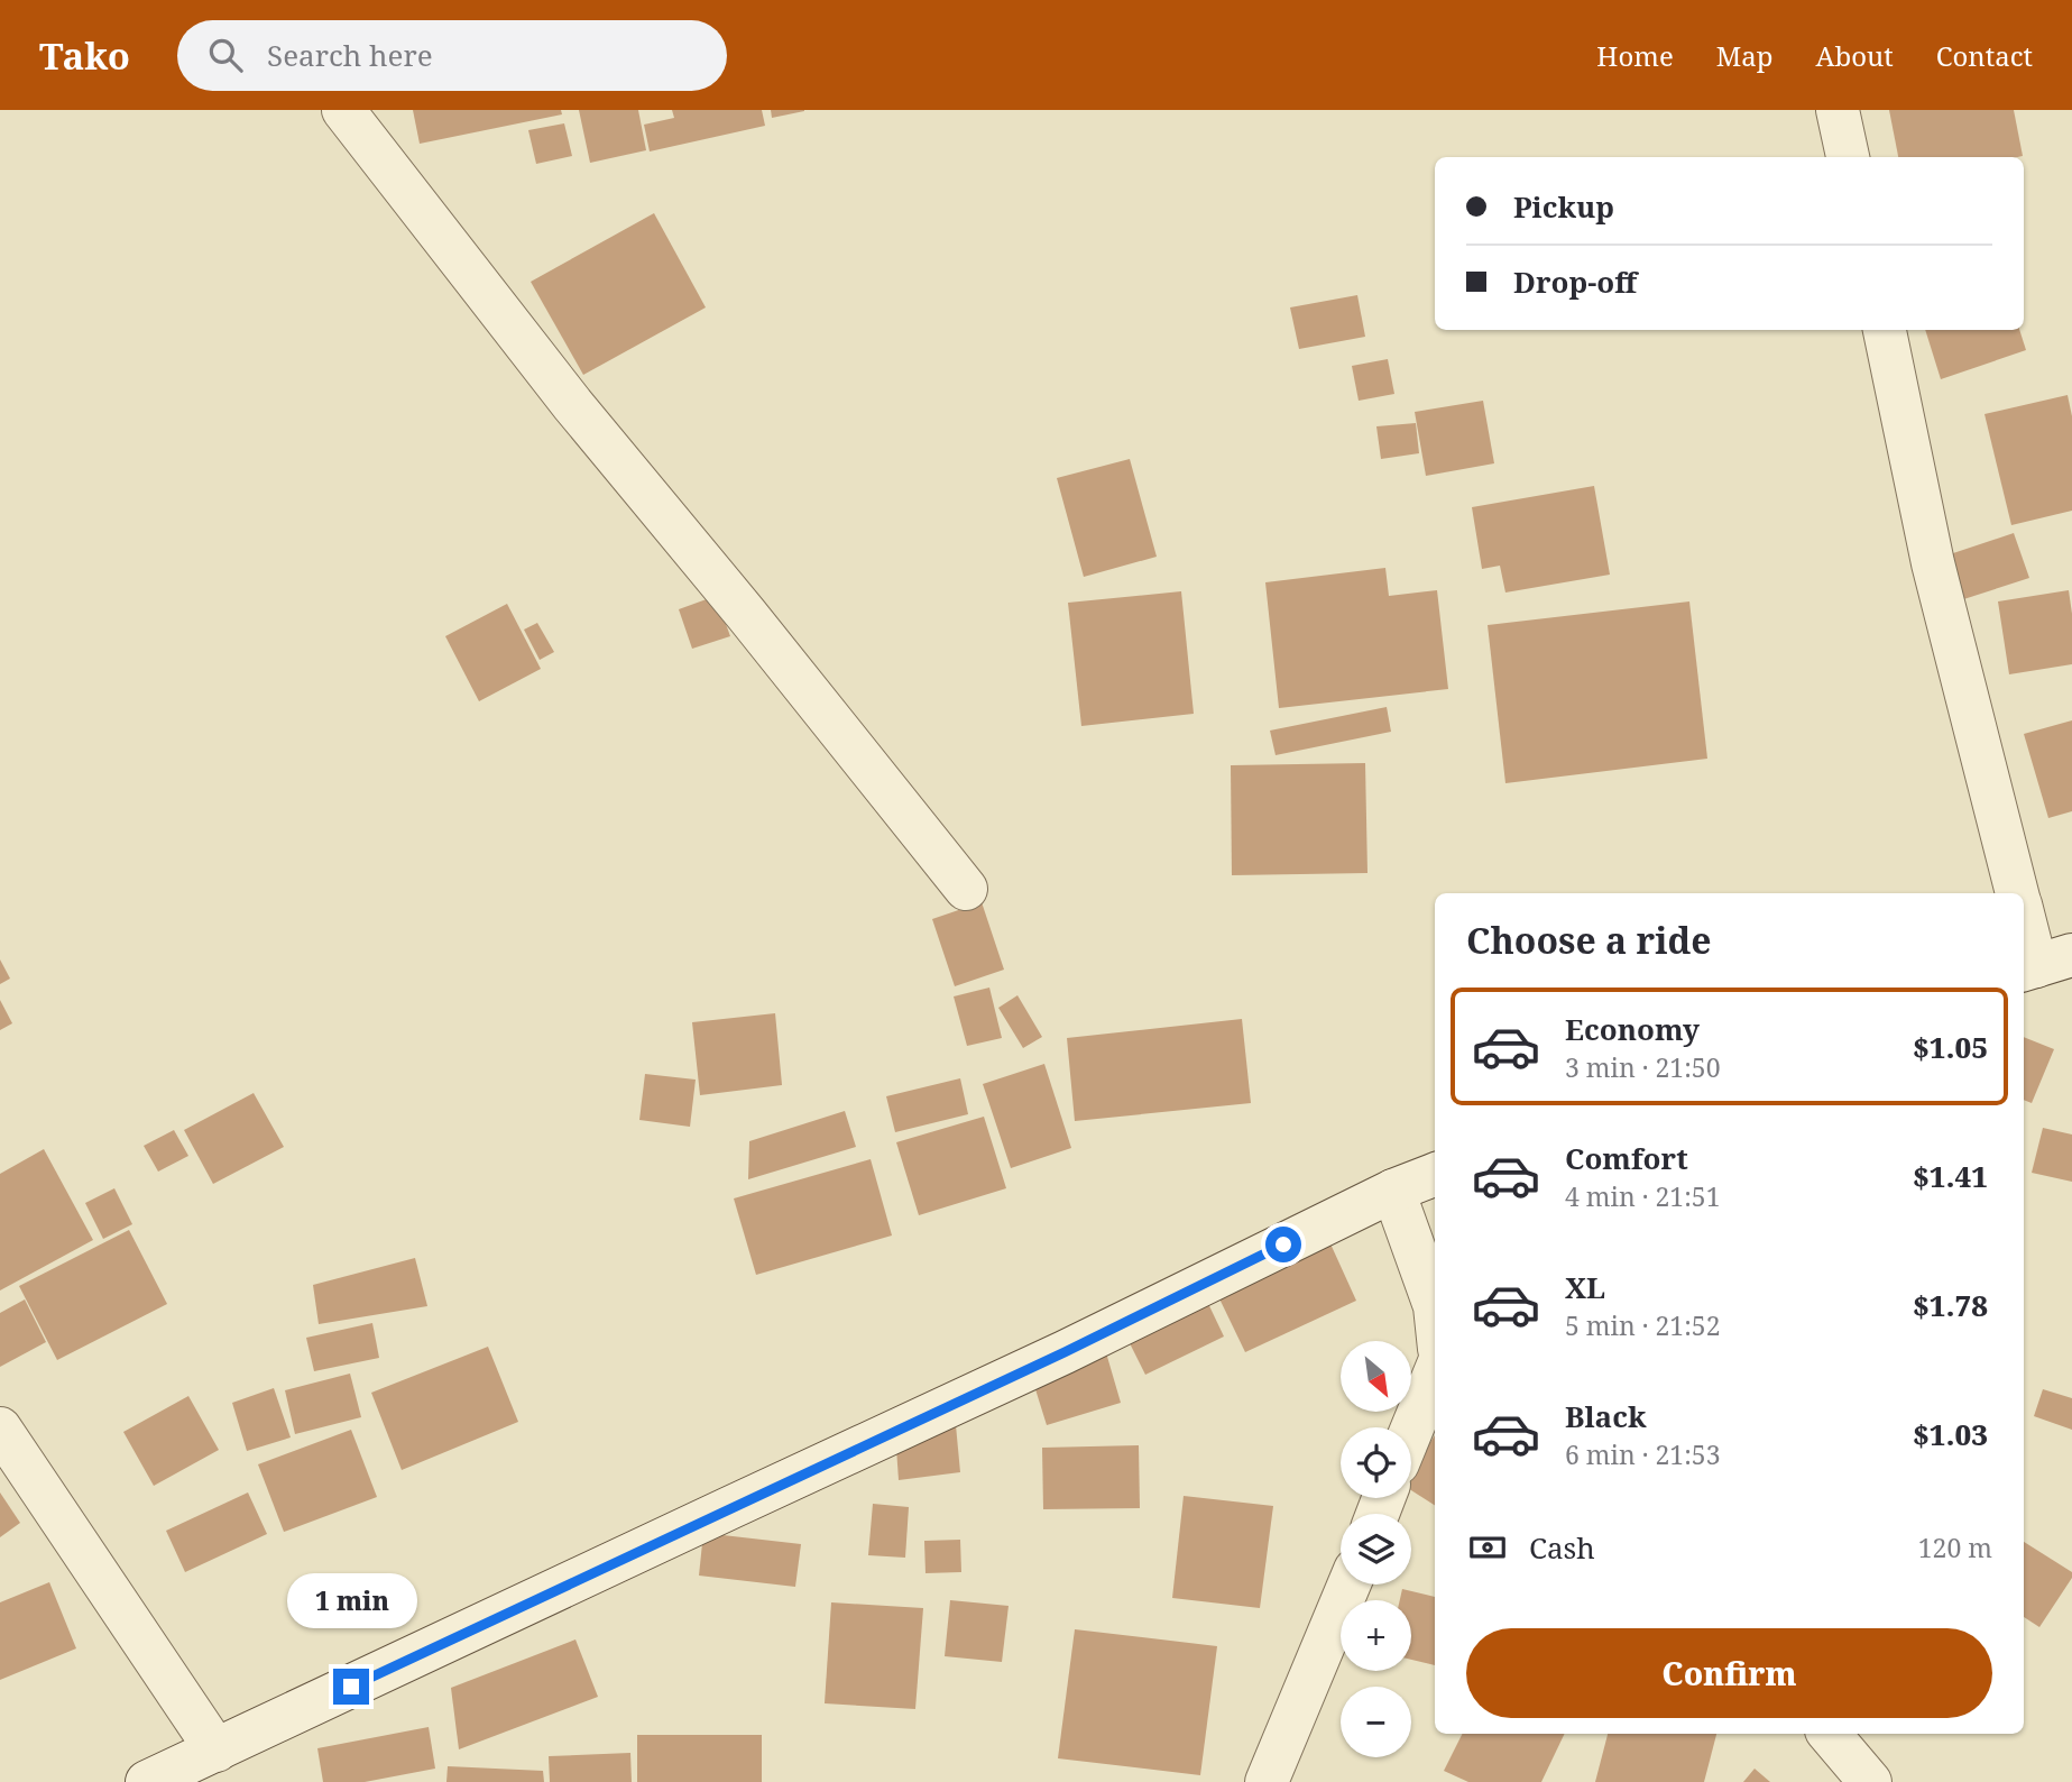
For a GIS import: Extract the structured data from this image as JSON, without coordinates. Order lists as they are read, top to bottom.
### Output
{
  "north": "bottom right",
  "page": {
    "header": "Tako",
    "search": "Search here",
    "nav": [
      "Home",
      "Map",
      "About",
      "Contact"
    ],
    "banner": ["Pickup", "Drop-off"],
    "heading": "Choose a ride",
    "list": [
      {
        "name": "Economy",
        "note": "3 min · 21:50",
        "value": "$1.05"
      },
      {
        "name": "Comfort",
        "note": "4 min · 21:51",
        "value": "$1.41"
      },
      {
        "name": "XL",
        "note": "5 min · 21:52",
        "value": "$1.78"
      },
      {
        "name": "Black",
        "note": "6 min · 21:53",
        "value": "$1.03"
      }
    ],
    "map_buttons": ["+", "−"],
    "pay": ["Cash", "120 m"],
    "bubble": "1 min",
    "buttons": "Confirm"
  }
}
